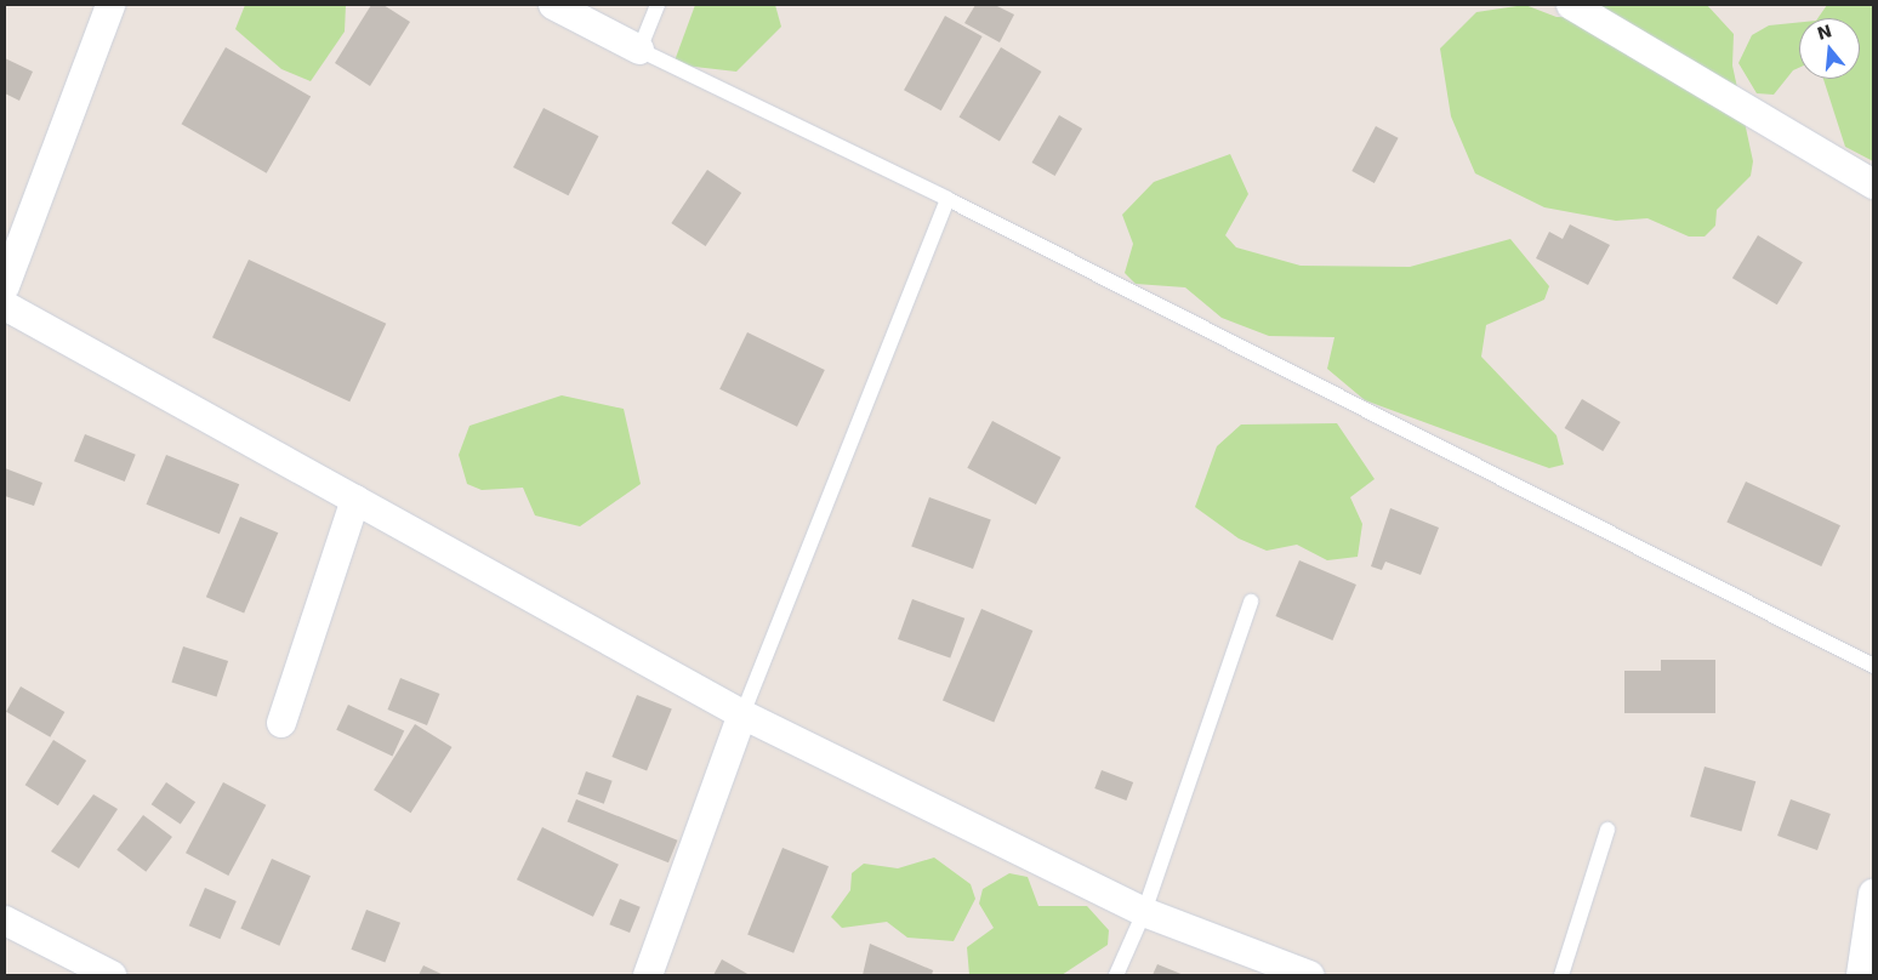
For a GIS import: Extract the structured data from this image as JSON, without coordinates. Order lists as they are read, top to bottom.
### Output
{
  "north": "top"
}
